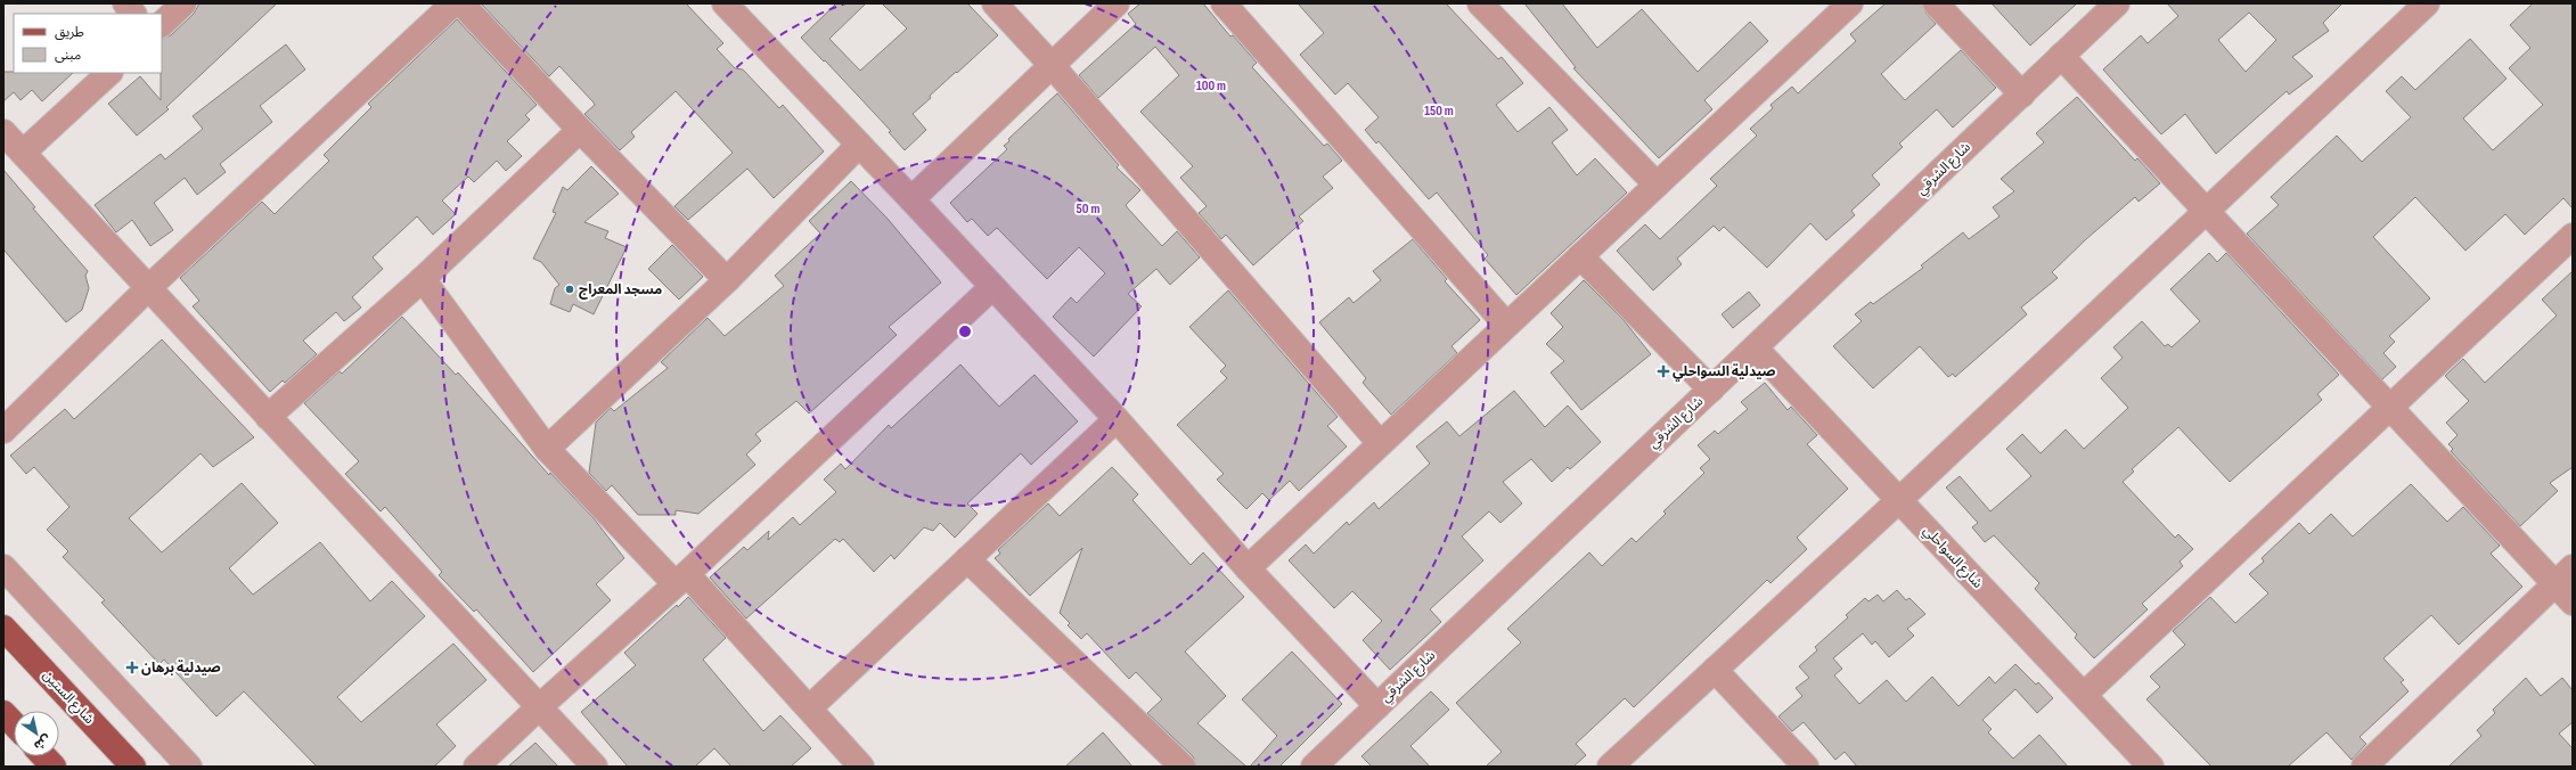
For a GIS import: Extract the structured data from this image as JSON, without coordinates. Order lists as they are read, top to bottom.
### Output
{
  "streets": {
    "main road": ["شارع الستين"],
    "street": ["شارع الشرقي", "شارع السواحلي"]
  },
  "crossings": [
    ["شارع الشرقي", "شارع السواحلي"]
  ],
  "places": {
    "other": ["مسجد المعراج"],
    "health": ["صيدلية السواحلي", "صيدلية برهان"]
  },
  "legend": ["طريق", "مبنى"],
  "north": "bottom right",
  "rings": ["100 m", "150 m", "50 m"]
}
